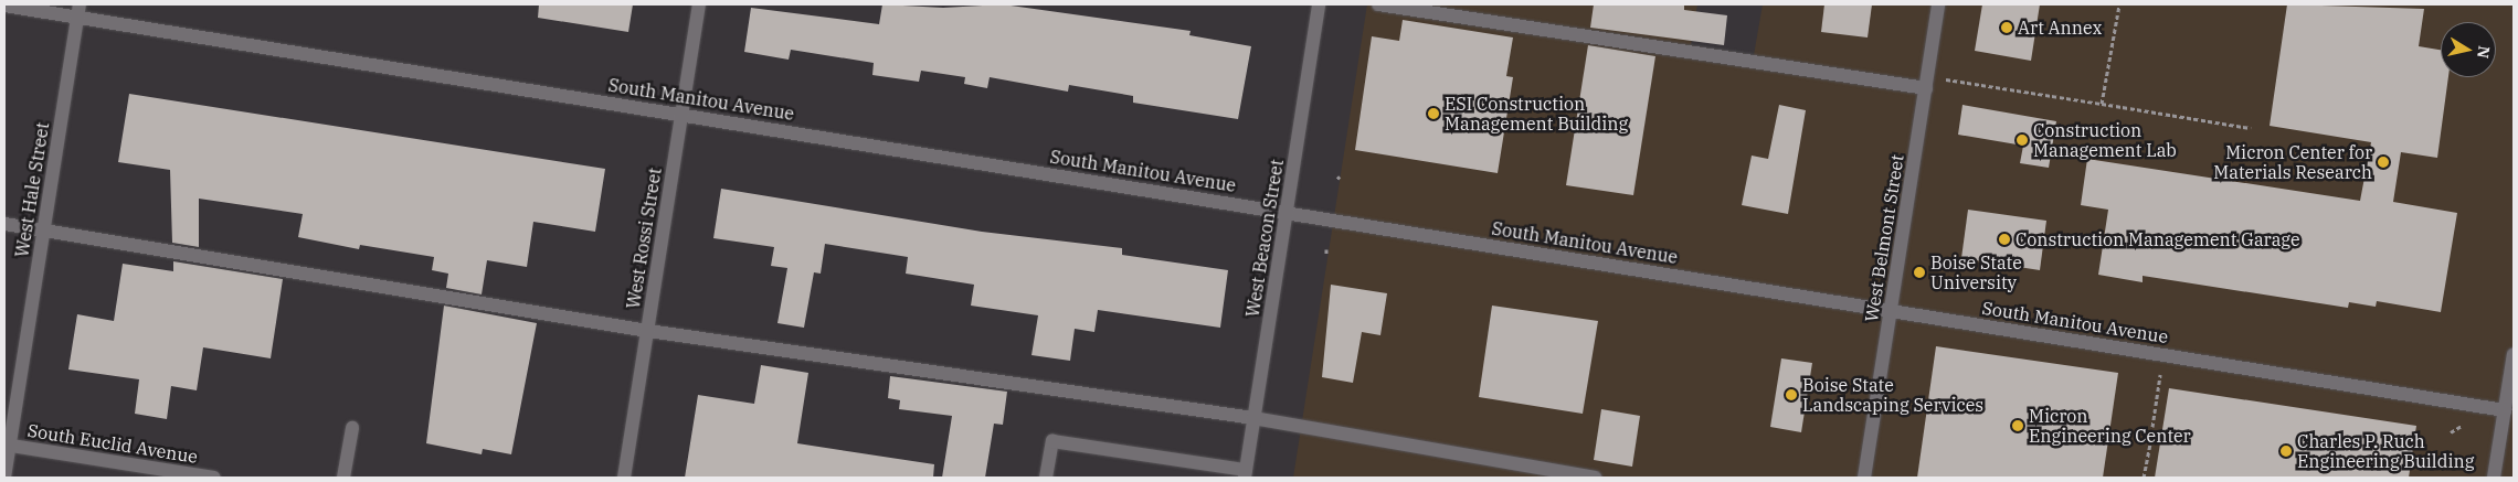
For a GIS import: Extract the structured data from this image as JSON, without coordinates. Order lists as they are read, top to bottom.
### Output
{
  "streets": {
    "street": [
      "South Manitou Avenue",
      "West Hale Street",
      "West Rossi Street",
      "West Beacon Street",
      "West Belmont Street",
      "South Euclid Avenue"
    ]
  },
  "crossings": [
    ["South Manitou Avenue", "West Hale Street"],
    ["South Manitou Avenue", "West Rossi Street"],
    ["South Manitou Avenue", "West Beacon Street"],
    ["South Manitou Avenue", "West Belmont Street"],
    ["West Hale Street", "South Euclid Avenue"]
  ],
  "places": [
    "Art Annex",
    "ESI Construction Management Building",
    "Construction Management Lab",
    "Micron Center for Materials Research",
    "Construction Management Garage",
    "Boise State University",
    "Boise State Landscaping Services",
    "Micron Engineering Center",
    "Charles P. Ruch Engineering Building"
  ],
  "north": "right"
}
